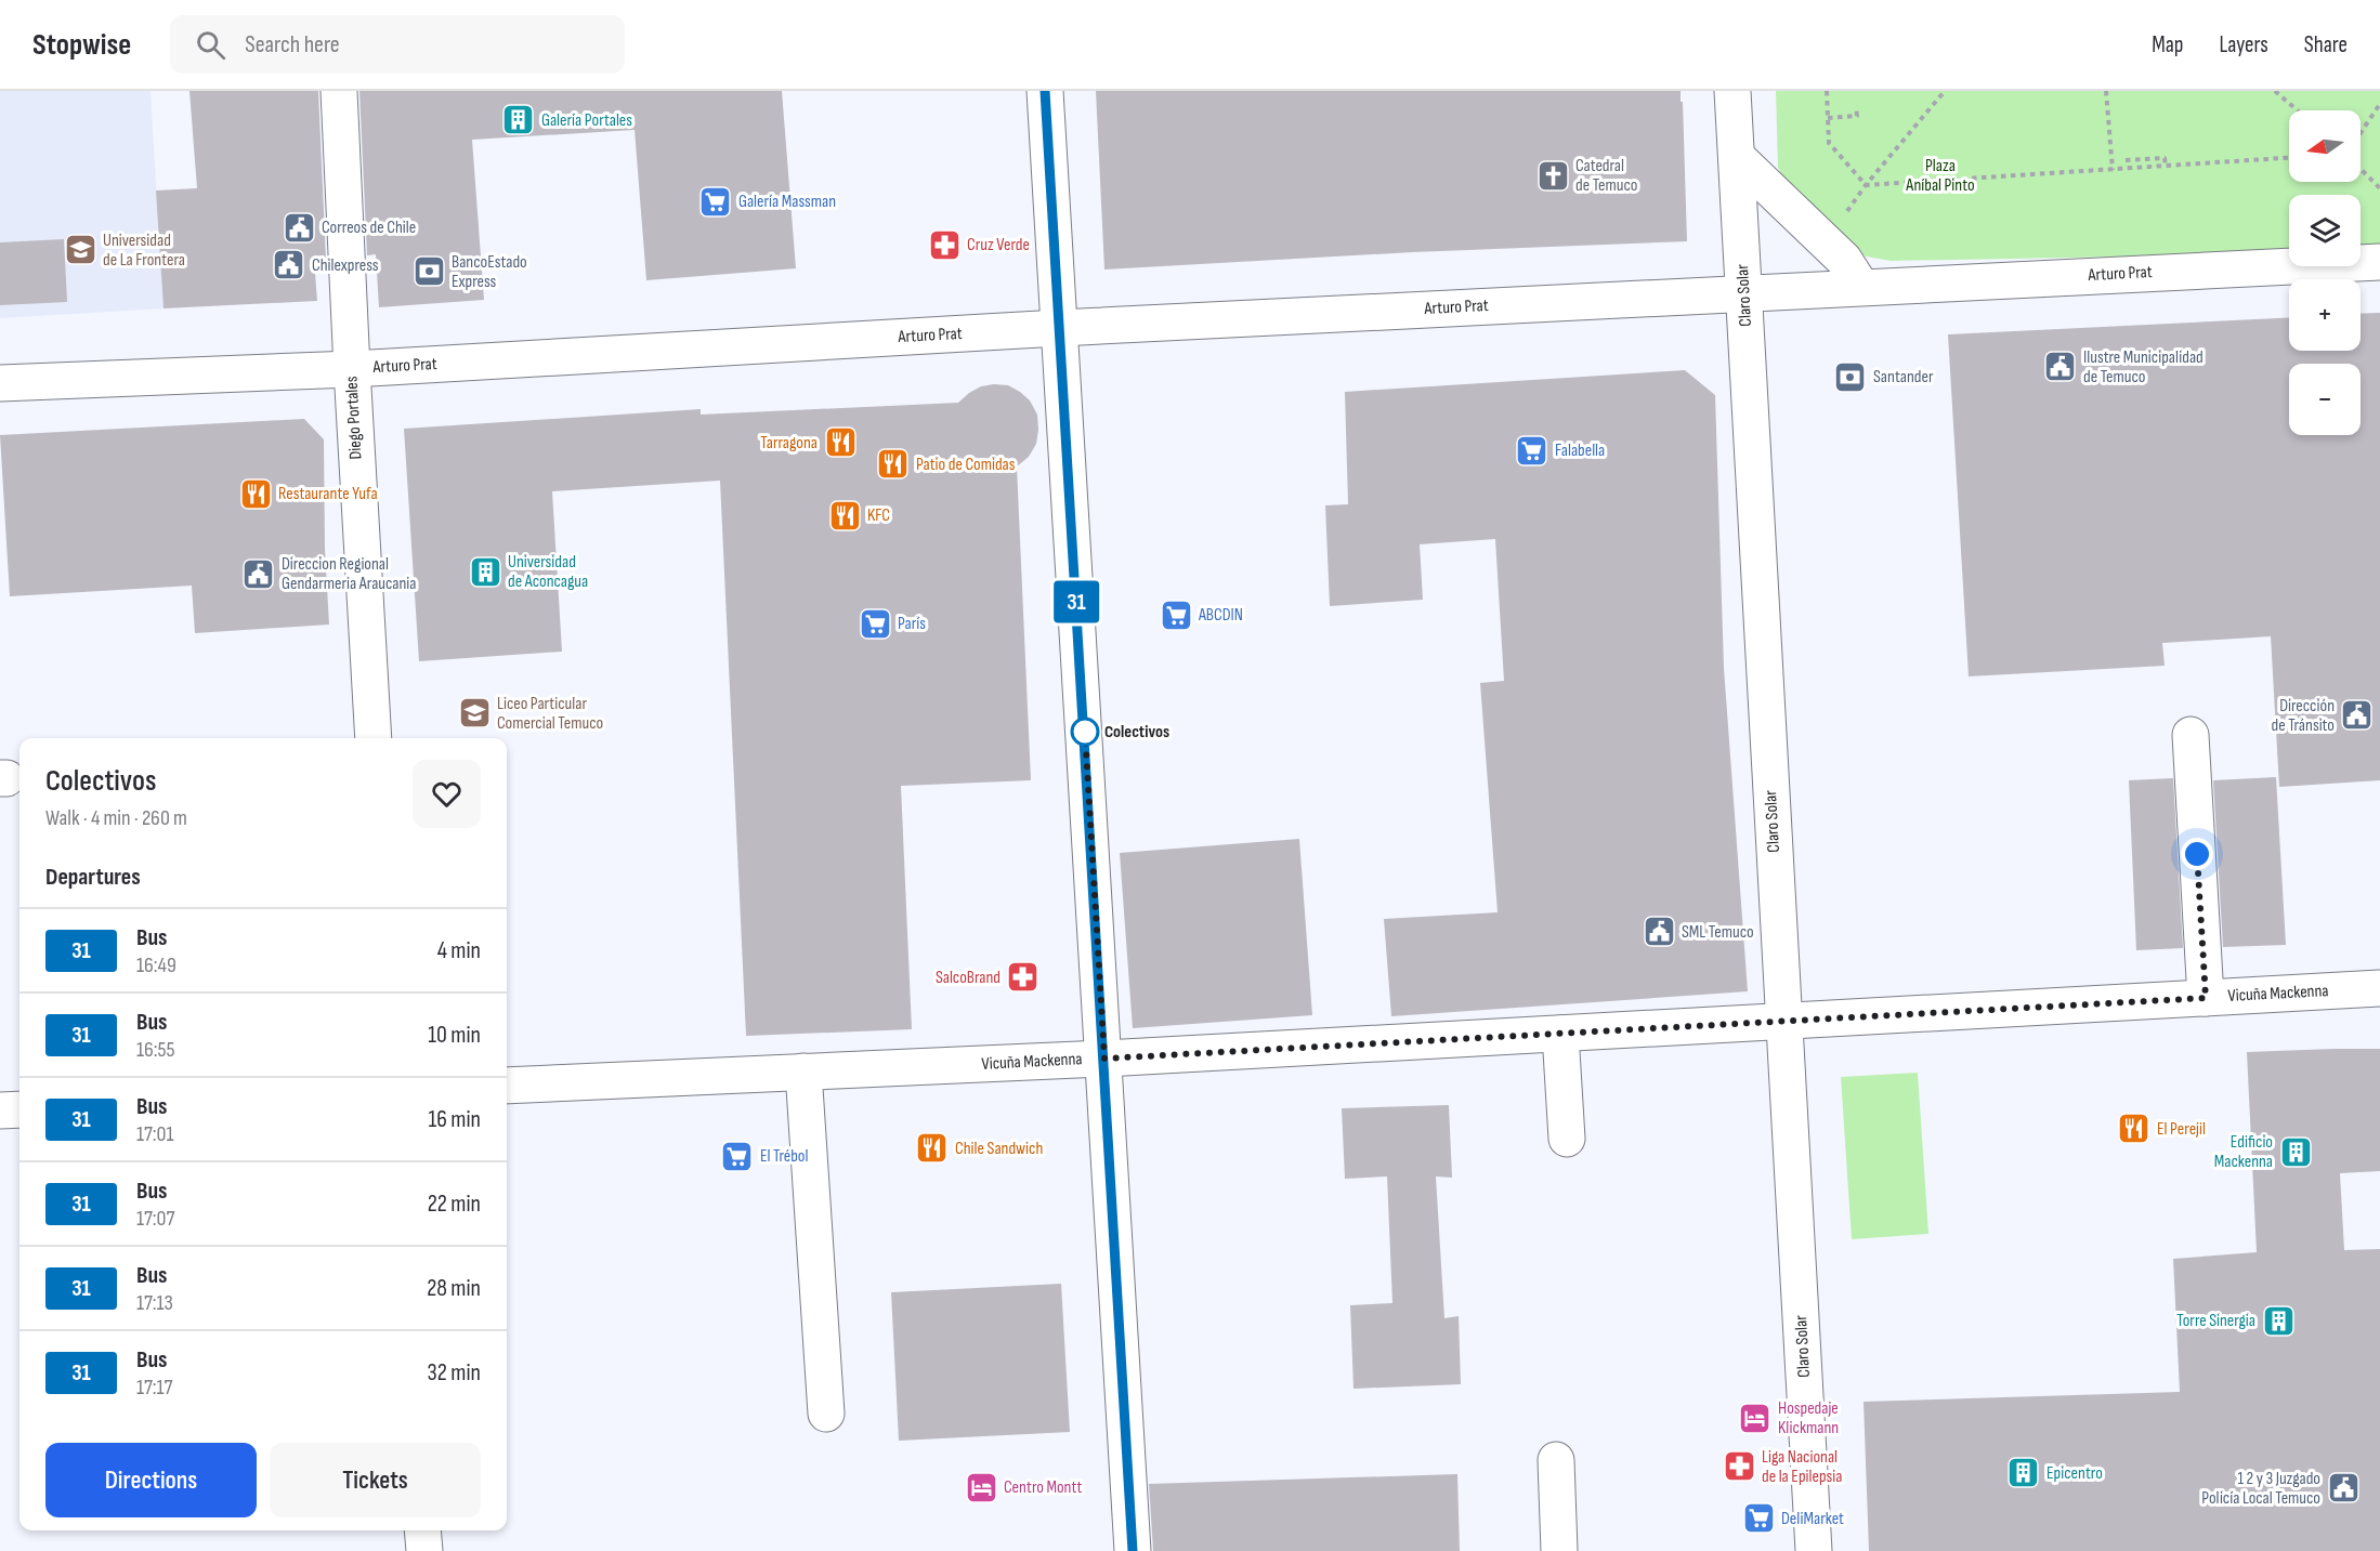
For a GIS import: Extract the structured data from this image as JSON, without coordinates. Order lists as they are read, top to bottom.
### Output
{
  "streets": {
    "street": [
      "Arturo Prat",
      "Claro Solar",
      "Diego Portales",
      "Vicuña Mackenna"
    ]
  },
  "crossings": [
    ["Arturo Prat", "Claro Solar"],
    ["Arturo Prat", "Diego Portales"],
    ["Claro Solar", "Vicuña Mackenna"]
  ],
  "parks": ["Plaza Aníbal Pinto"],
  "places": {
    "building": [
      "Galería Portales",
      "Universidad de Aconcagua",
      "Edificio Mackenna",
      "Torre Sinergia",
      "Epicentro"
    ],
    "church": ["Catedral de Temuco"],
    "supermarket": [
      "Galería Massman",
      "Falabella",
      "ABCDIN",
      "París",
      "El Trébol",
      "DeliMarket"
    ],
    "public building": [
      "Correos de Chile",
      "Chilexpress",
      "Ilustre Municipalidad de Temuco",
      "Direccion Regional Gendarmeria Araucania",
      "Dirección de Tránsito",
      "SML Temuco",
      "1 2 y 3 Juzgado Policía Local Temuco"
    ],
    "pharmacy": ["Cruz Verde", "SalcoBrand", "Liga Nacional de la Epilepsia"],
    "school or university": ["Universidad de La Frontera", "Liceo Particular Comercial Temuco"],
    "bank": ["BancoEstado Express", "Santander"],
    "restaurant": [
      "Tarragona",
      "Patio de Comidas",
      "Restaurante Yufa",
      "KFC",
      "El Perejil",
      "Chile Sandwich"
    ],
    "other": ["Colectivos"],
    "hotel": ["Hospedaje Klickmann", "Centro Montt"]
  },
  "lines": ["bus line 31"],
  "north": "left",
  "page": {
    "header": "Stopwise",
    "search": "Search here",
    "nav": ["Map", "Layers", "Share"],
    "on_map": "31",
    "map_buttons": ["+", "−"],
    "heading": [
      ["Colectivos", "Walk · 4 min · 260 m"],
      "Departures"
    ],
    "list": [
      {
        "mark": "31",
        "name": "Bus",
        "note": "16:49",
        "value": "4 min"
      },
      {
        "mark": "31",
        "name": "Bus",
        "note": "16:55",
        "value": "10 min"
      },
      {
        "mark": "31",
        "name": "Bus",
        "note": "17:01",
        "value": "16 min"
      },
      {
        "mark": "31",
        "name": "Bus",
        "note": "17:07",
        "value": "22 min"
      },
      {
        "mark": "31",
        "name": "Bus",
        "note": "17:13",
        "value": "28 min"
      },
      {
        "mark": "31",
        "name": "Bus",
        "note": "17:17",
        "value": "32 min"
      }
    ],
    "buttons": ["Directions", "Tickets"]
  }
}
